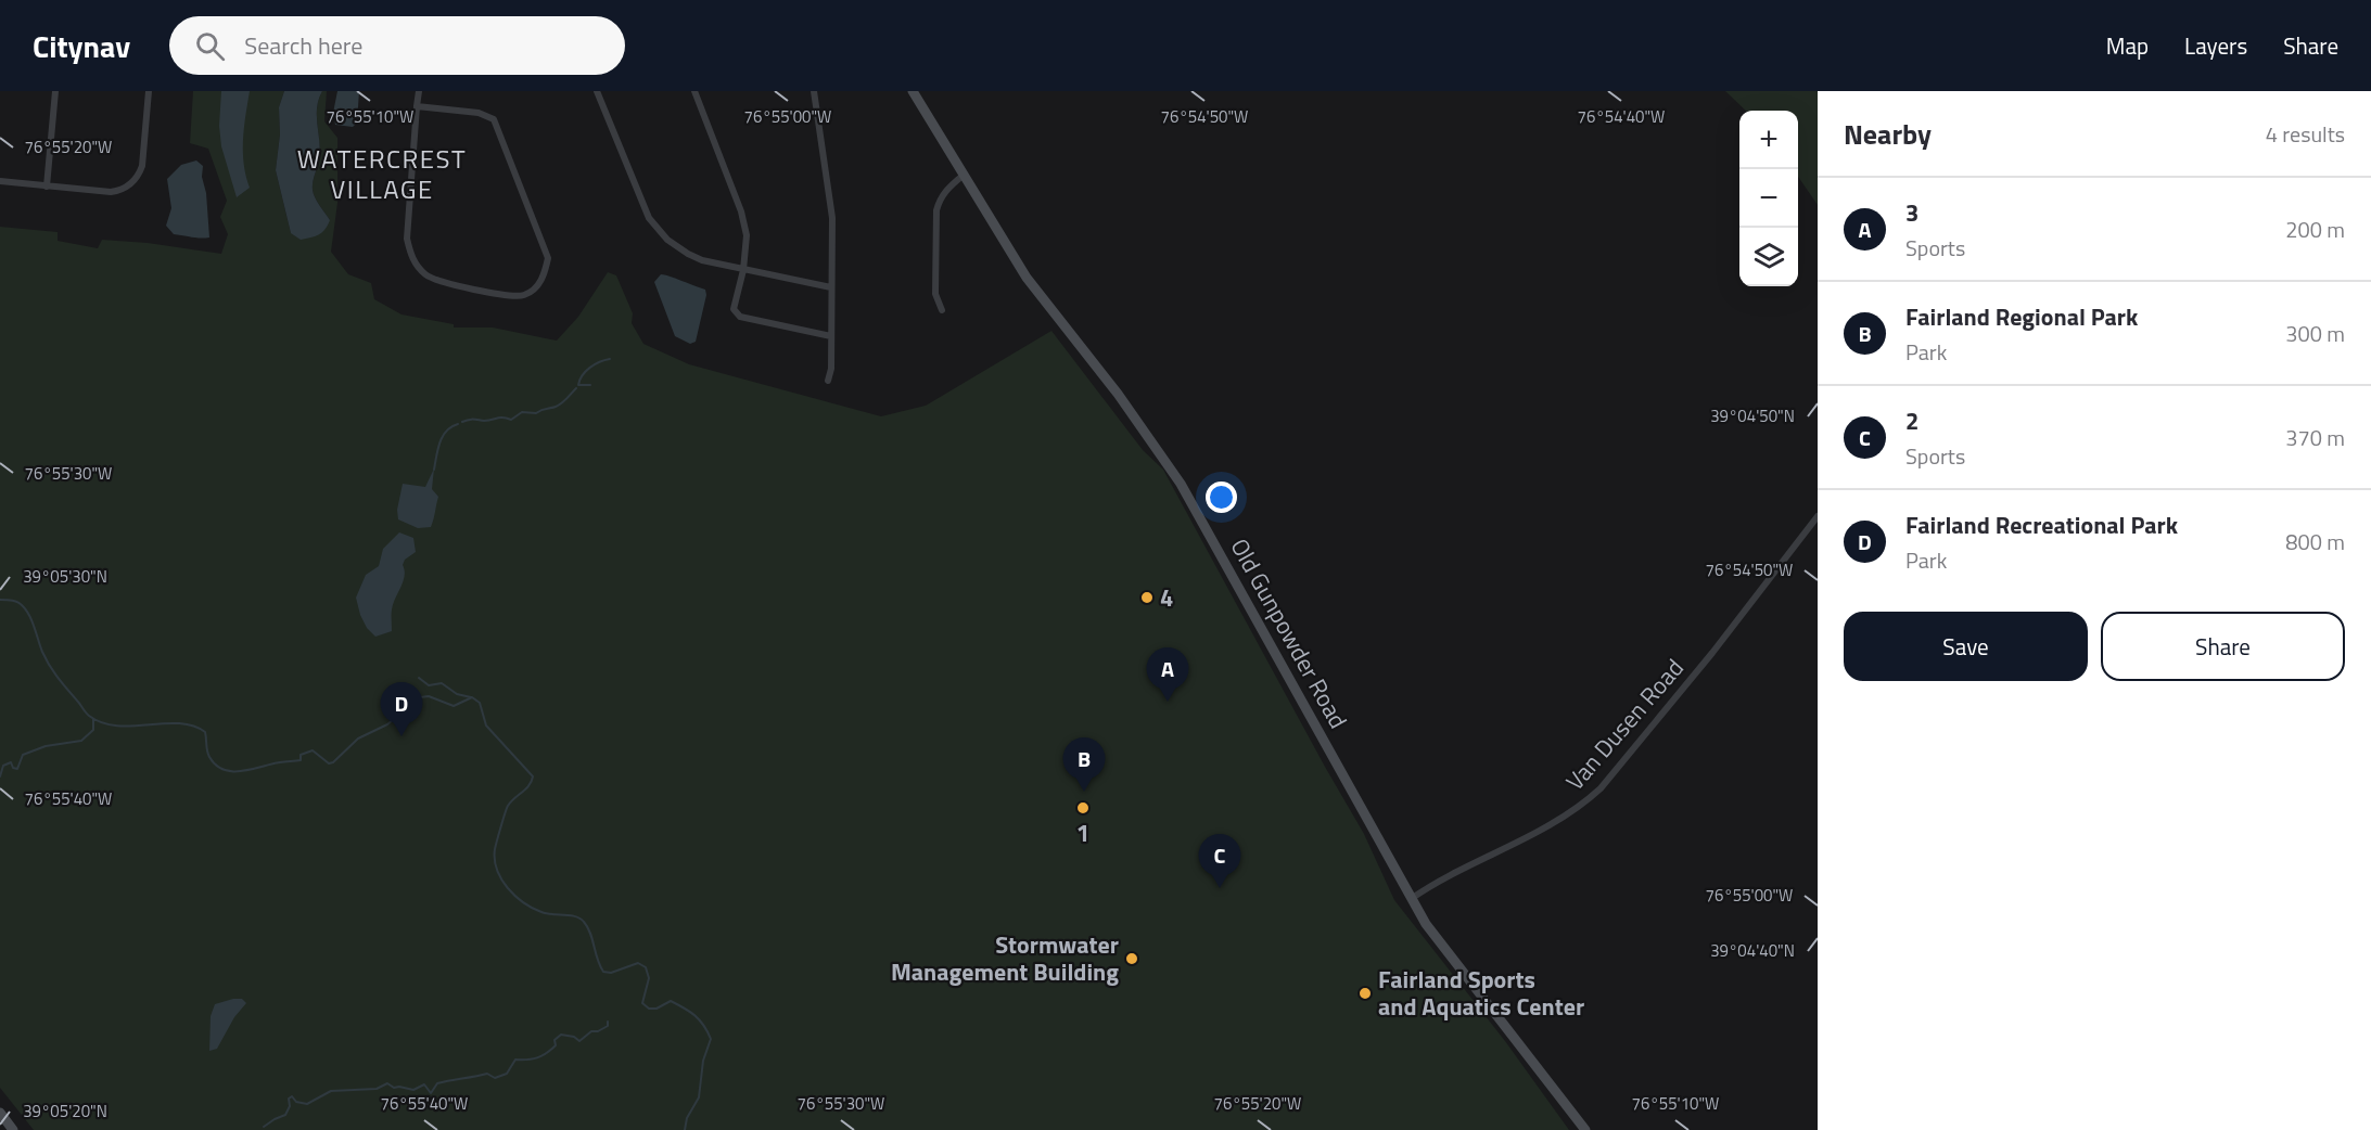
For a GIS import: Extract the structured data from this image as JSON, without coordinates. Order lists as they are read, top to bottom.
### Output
{
  "streets": {
    "main road": ["Old Gunpowder Road"],
    "street": ["Van Dusen Road"]
  },
  "crossings": [
    ["Old Gunpowder Road", "Van Dusen Road"]
  ],
  "districts": ["WATERCREST VILLAGE"],
  "places": [
    "4",
    "1",
    "Stormwater Management Building",
    "Fairland Sports and Aquatics Center"
  ],
  "page": {
    "header": "Citynav",
    "search": "Search here",
    "nav": ["Map", "Layers", "Share"],
    "heading": ["Nearby", "4 results"],
    "map_buttons": ["+", "−"],
    "list": [
      {
        "mark": "A",
        "name": "3",
        "note": "Sports",
        "value": "200 m"
      },
      {
        "mark": "B",
        "name": "Fairland Regional Park",
        "note": "Park",
        "value": "300 m"
      },
      {
        "mark": "C",
        "name": "2",
        "note": "Sports",
        "value": "370 m"
      },
      {
        "mark": "D",
        "name": "Fairland Recreational Park",
        "note": "Park",
        "value": "800 m"
      }
    ],
    "buttons": ["Save", "Share"],
    "pins": [
      "A",
      "D",
      "B",
      "C"
    ]
  },
  "coordinates": [
    "76°55'10\"W",
    "76°55'00\"W",
    "76°54'50\"W",
    "76°54'40\"W",
    "76°55'20\"W",
    "39°04'50\"N",
    "76°55'30\"W",
    "39°05'30\"N",
    "76°55'40\"W",
    "39°04'40\"N",
    "39°05'20\"N"
  ]
}
